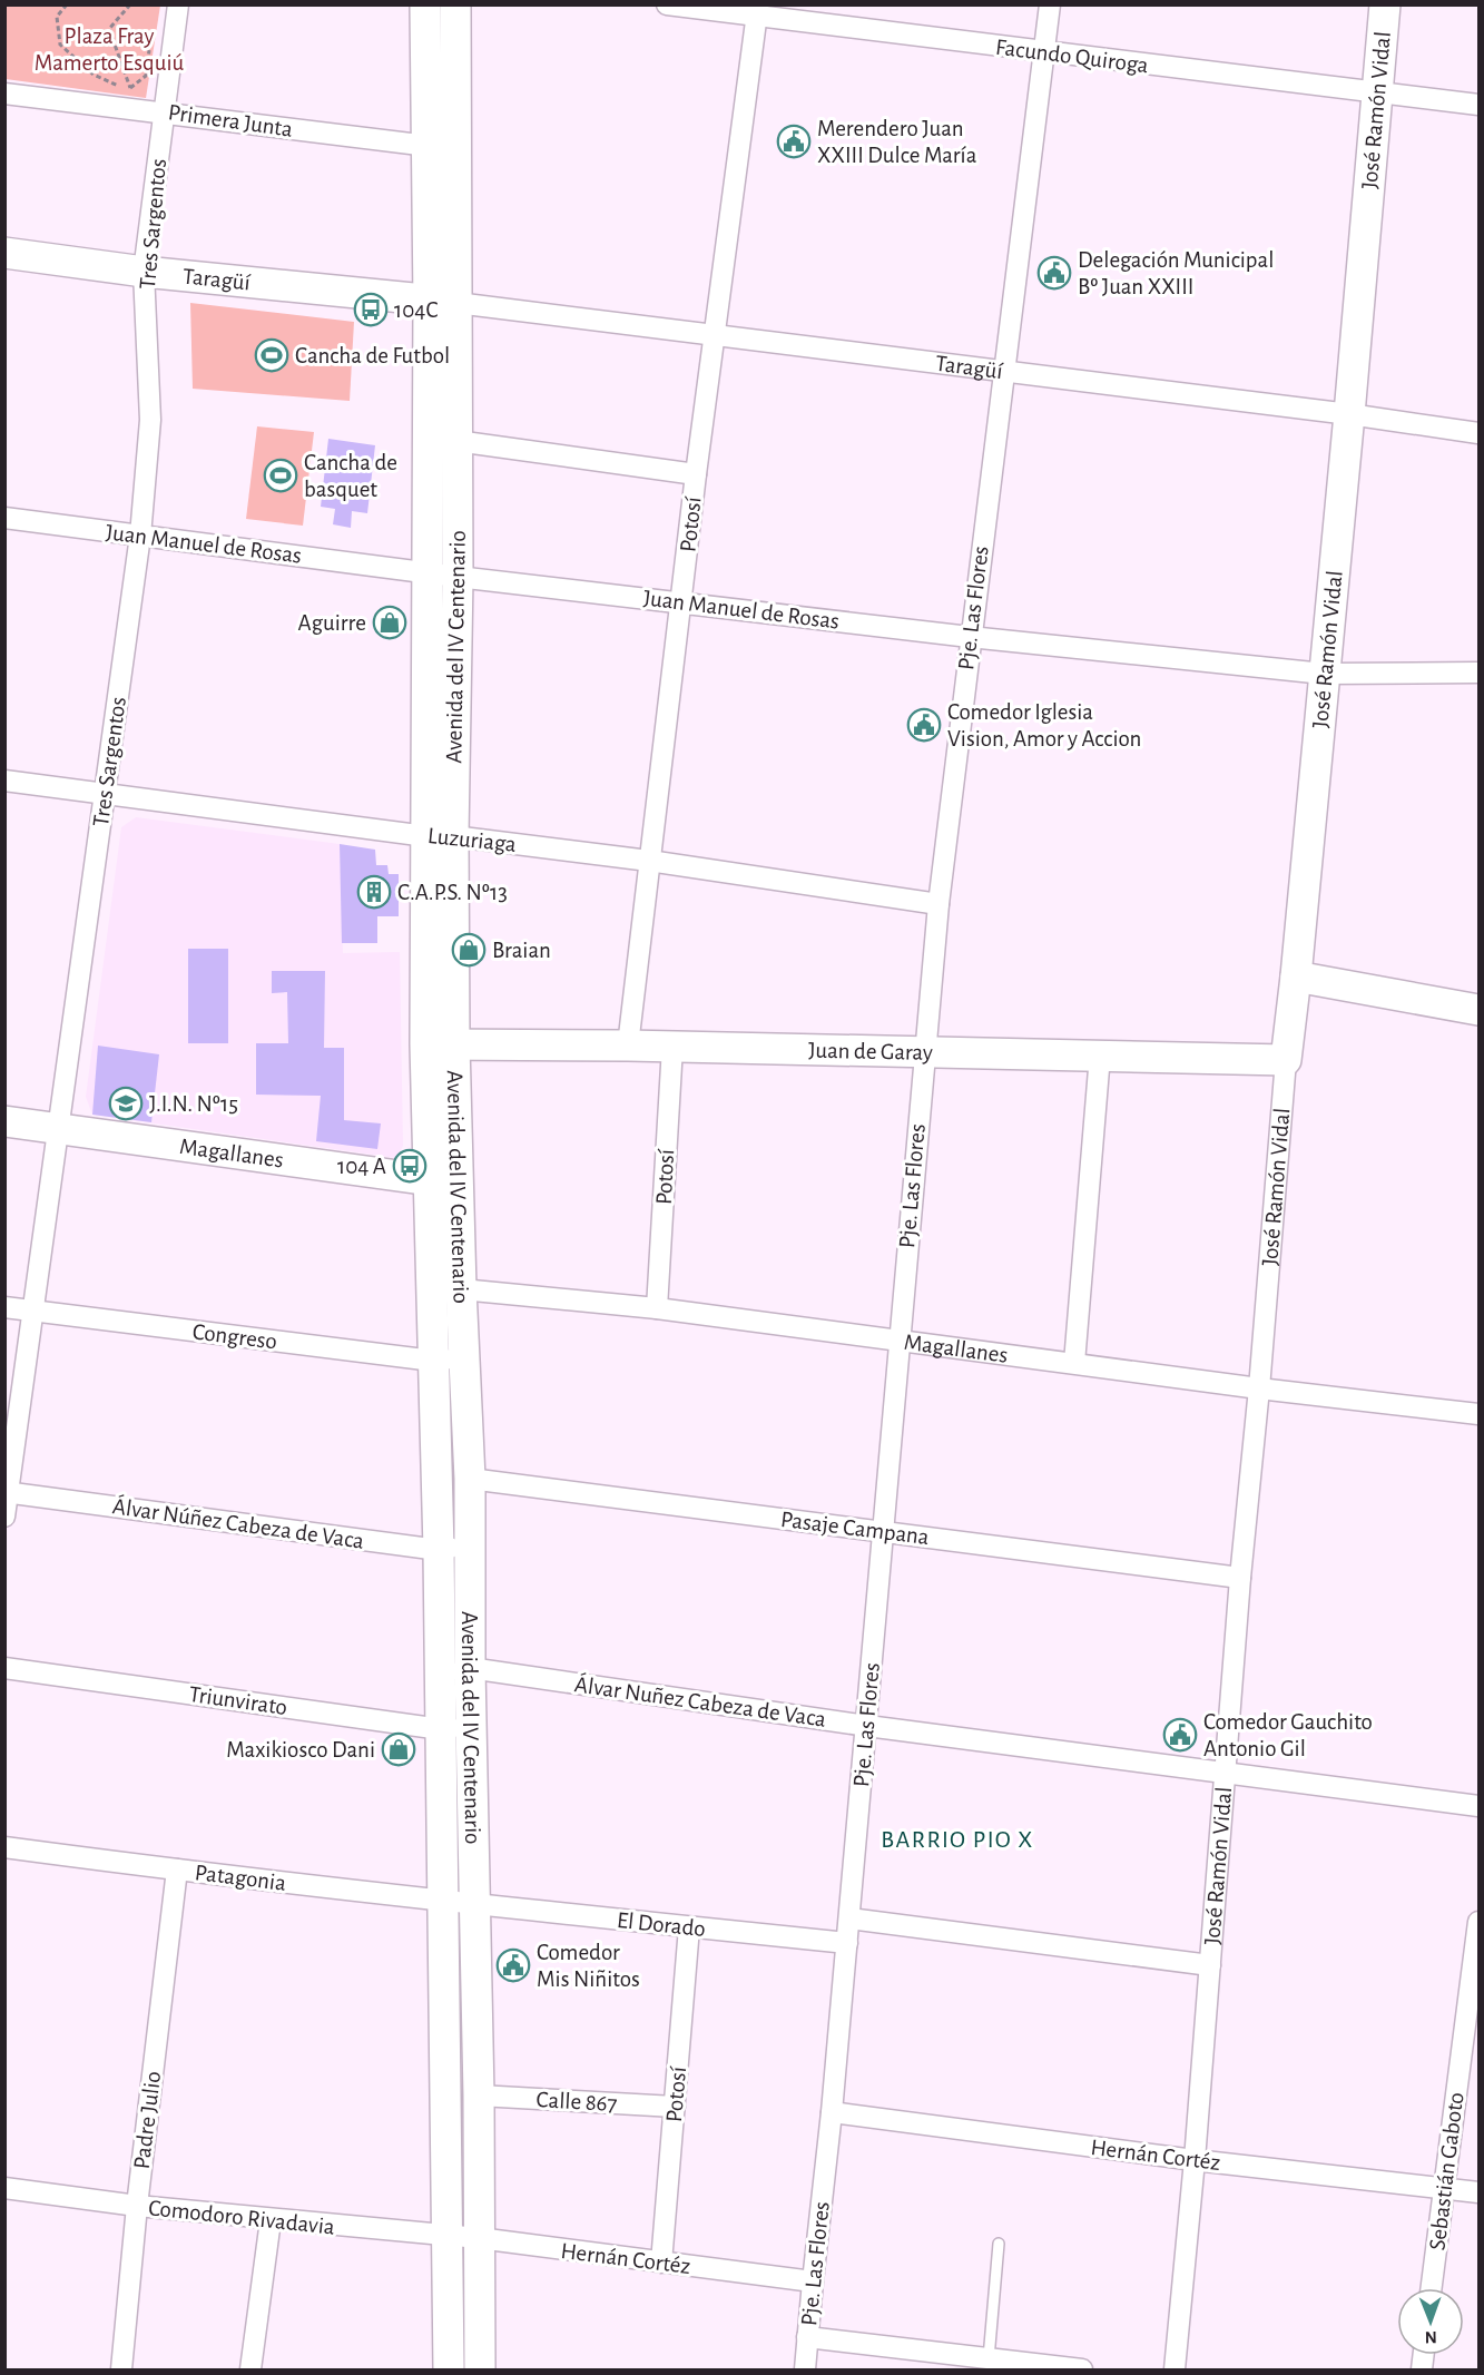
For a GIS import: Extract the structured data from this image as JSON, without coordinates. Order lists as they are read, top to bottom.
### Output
{
  "streets": {
    "main road": [
      "José Ramón Vidal",
      "Taragüí",
      "Avenida del IV Centenario",
      "Juan de Garay",
      "Magallanes"
    ],
    "street": [
      "Facundo Quiroga",
      "Primera Junta",
      "Tres Sargentos",
      "Potosí",
      "Juan Manuel de Rosas",
      "Pje. Las Flores",
      "Luzuriaga",
      "Congreso",
      "Álvar Núñez Cabeza de Vaca",
      "Pasaje Campana",
      "Triunvirato",
      "Álvar Nuñez Cabeza de Vaca",
      "Patagonia",
      "El Dorado",
      "Calle 867",
      "Padre Julio",
      "Hernán Cortéz",
      "Sebastián Gaboto",
      "Comodoro Rivadavia"
    ]
  },
  "crossings": [
    ["Facundo Quiroga", "José Ramón Vidal"],
    ["Facundo Quiroga", "Potosí"],
    ["Facundo Quiroga", "Pje. Las Flores"],
    ["José Ramón Vidal", "Taragüí"],
    ["José Ramón Vidal", "Juan Manuel de Rosas"],
    ["José Ramón Vidal", "Juan de Garay"],
    ["José Ramón Vidal", "Magallanes"],
    ["José Ramón Vidal", "Pasaje Campana"],
    ["José Ramón Vidal", "Álvar Nuñez Cabeza de Vaca"],
    ["José Ramón Vidal", "Hernán Cortéz"],
    ["Primera Junta", "Tres Sargentos"],
    ["Primera Junta", "Avenida del IV Centenario"],
    ["Tres Sargentos", "Taragüí"],
    ["Tres Sargentos", "Juan Manuel de Rosas"],
    ["Tres Sargentos", "Luzuriaga"],
    ["Tres Sargentos", "Magallanes"],
    ["Tres Sargentos", "Congreso"],
    ["Tres Sargentos", "Álvar Núñez Cabeza de Vaca"],
    ["Taragüí", "Potosí"],
    ["Taragüí", "Pje. Las Flores"],
    ["Taragüí", "Avenida del IV Centenario"],
    ["Potosí", "Juan Manuel de Rosas"],
    ["Potosí", "Luzuriaga"],
    ["Potosí", "Juan de Garay"],
    ["Potosí", "Magallanes"],
    ["Potosí", "El Dorado"],
    ["Potosí", "Calle 867"],
    ["Potosí", "Hernán Cortéz"],
    ["Juan Manuel de Rosas", "Pje. Las Flores"],
    ["Juan Manuel de Rosas", "Avenida del IV Centenario"],
    ["Pje. Las Flores", "Luzuriaga"],
    ["Pje. Las Flores", "Juan de Garay"],
    ["Pje. Las Flores", "Magallanes"],
    ["Pje. Las Flores", "Pasaje Campana"],
    ["Pje. Las Flores", "Álvar Nuñez Cabeza de Vaca"],
    ["Pje. Las Flores", "El Dorado"],
    ["Pje. Las Flores", "Hernán Cortéz"],
    ["Avenida del IV Centenario", "Luzuriaga"],
    ["Avenida del IV Centenario", "Juan de Garay"],
    ["Avenida del IV Centenario", "Magallanes"],
    ["Avenida del IV Centenario", "Congreso"],
    ["Avenida del IV Centenario", "Álvar Núñez Cabeza de Vaca"],
    ["Avenida del IV Centenario", "Pasaje Campana"],
    ["Avenida del IV Centenario", "Triunvirato"],
    ["Avenida del IV Centenario", "Álvar Nuñez Cabeza de Vaca"],
    ["Avenida del IV Centenario", "Patagonia"],
    ["Avenida del IV Centenario", "El Dorado"],
    ["Avenida del IV Centenario", "Calle 867"],
    ["Avenida del IV Centenario", "Hernán Cortéz"],
    ["Avenida del IV Centenario", "Comodoro Rivadavia"],
    ["Patagonia", "El Dorado"],
    ["Patagonia", "Padre Julio"],
    ["Padre Julio", "Comodoro Rivadavia"],
    ["Hernán Cortéz", "Sebastián Gaboto"],
    ["Hernán Cortéz", "Comodoro Rivadavia"]
  ],
  "districts": ["BARRIO PIO X"],
  "parks": ["Plaza Fray Mamerto Esquiú"],
  "places": {
    "public building": [
      "Merendero Juan XXIII Dulce María",
      "Delegación Municipal Bº Juan XXIII",
      "Comedor Iglesia Vision, Amor y Accion",
      "Comedor Gauchito Antonio Gil",
      "Comedor Mis Niñitos"
    ],
    "bus stop": ["104C", "104 A"],
    "sports": ["Cancha de Futbol", "Cancha de basquet"],
    "shop": ["Aguirre", "Braian", "Maxikiosco Dani"],
    "building": ["C.A.P.S. Nº13"],
    "school or university": ["J.I.N. Nº15"]
  },
  "north": "bottom"
}
